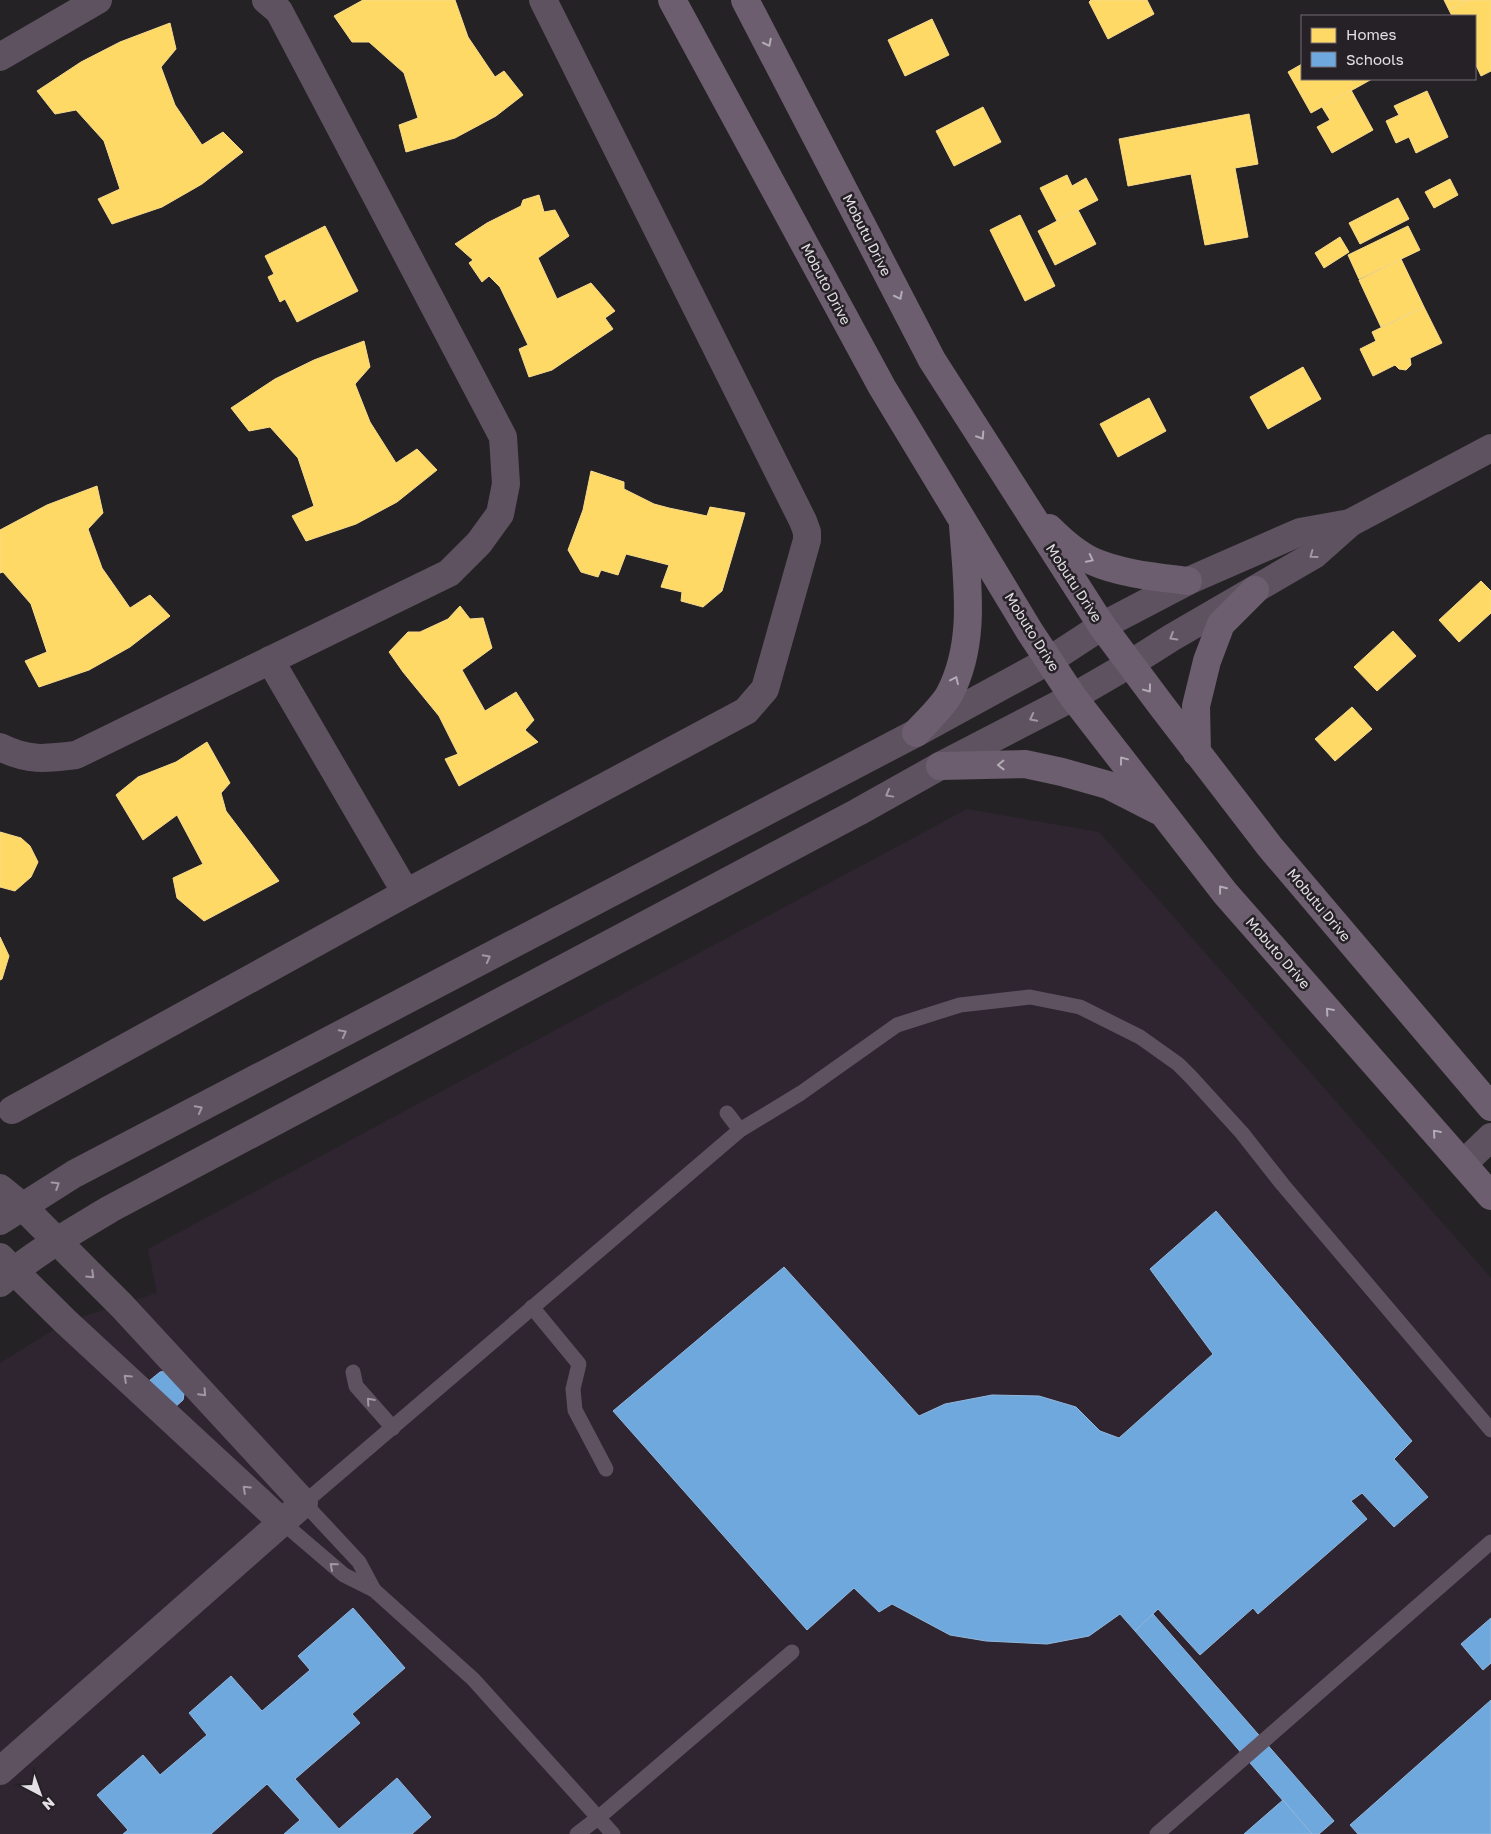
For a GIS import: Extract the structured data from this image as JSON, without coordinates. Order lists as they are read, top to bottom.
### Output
{
  "streets": {
    "main road": ["Mobutu Drive", "Mobuto Drive"]
  },
  "one_way": ["Mobutu Drive", "Mobuto Drive"],
  "legend": ["Homes", "Schools"],
  "north": "bottom right"
}
